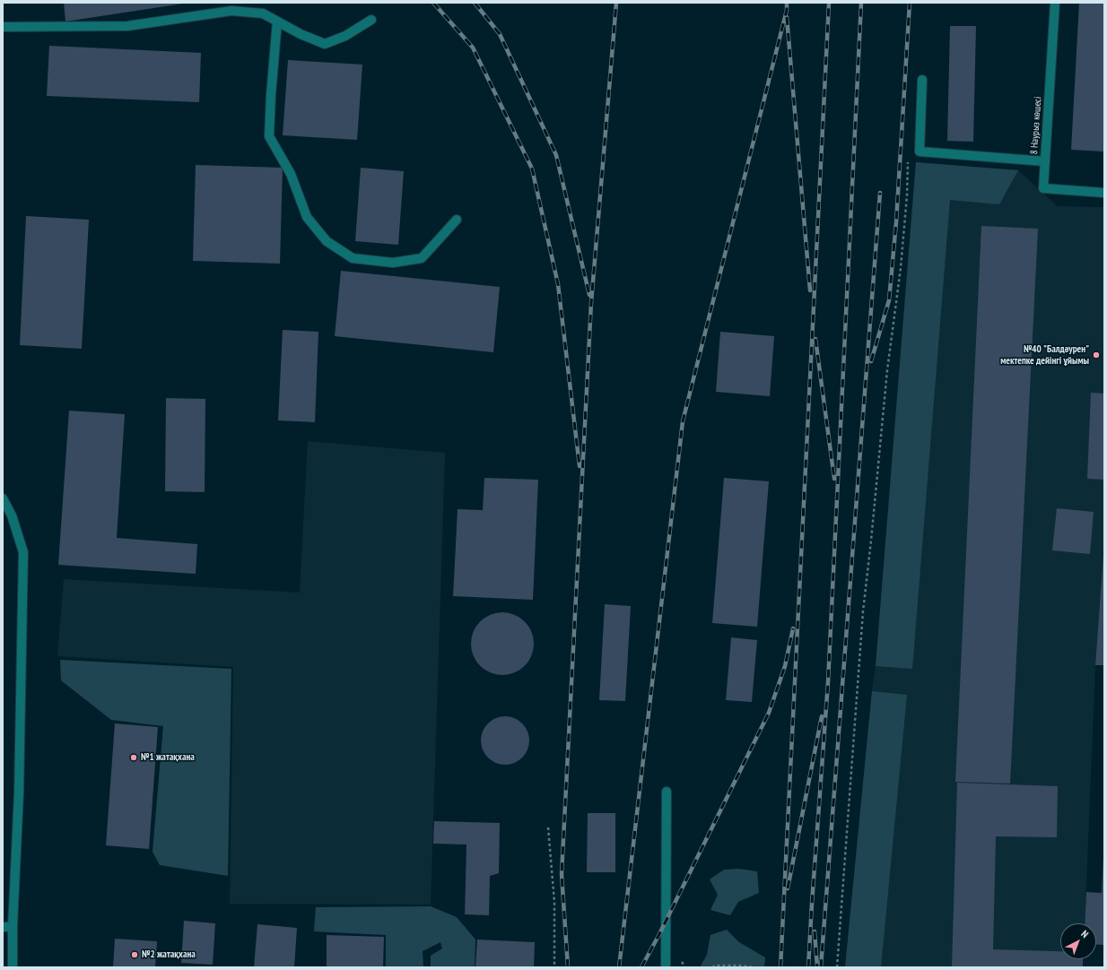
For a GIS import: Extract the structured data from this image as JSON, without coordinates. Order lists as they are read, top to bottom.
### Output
{
  "streets": {
    "street": ["8 Наурыз көшесі"]
  },
  "places": ["№40 \"Балдәурен\" мектепке дейінгі ұйымы", "№1 жатақхана", "№2 жатақхана"],
  "north": "top right"
}
